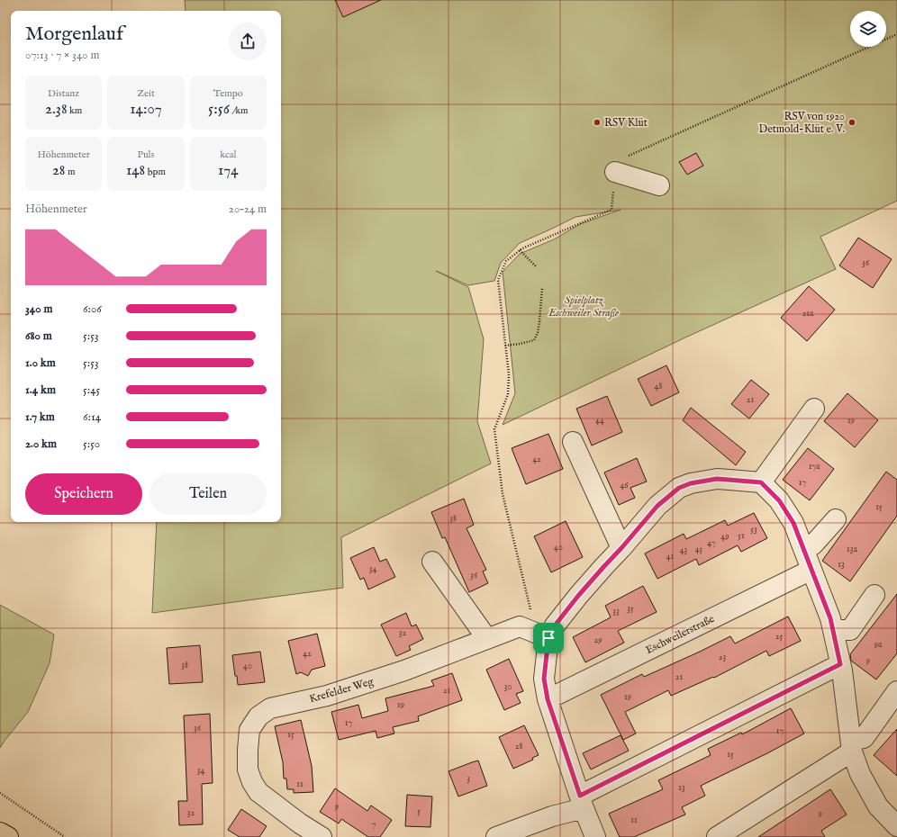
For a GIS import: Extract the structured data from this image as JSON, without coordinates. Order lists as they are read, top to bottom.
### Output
{
  "streets": {
    "street": ["Eschweilerstraße", "Krefelder Weg"]
  },
  "parks": ["Spielplatz Eschweiler Straße"],
  "places": ["RSV Klüt", "RSV von 1920 Detmold-Klüt e. V."],
  "house_numbers": [
    "36",
    "21a",
    "48",
    "21",
    "44",
    "19",
    "42",
    "17a",
    "17",
    "46",
    "15",
    "38",
    "53",
    "51",
    "49",
    "47",
    "40",
    "45",
    "13a",
    "43",
    "41",
    "13",
    "34",
    "36",
    "35",
    "33",
    "32",
    "25",
    "29",
    "9a",
    "42",
    "23",
    "9",
    "38",
    "40",
    "21",
    "30",
    "21",
    "19",
    "19",
    "17",
    "36",
    "17",
    "15",
    "28",
    "15",
    "34",
    "3",
    "11",
    "13",
    "9",
    "5",
    "32",
    "9",
    "11",
    "7"
  ],
  "page": {
    "heading": ["Morgenlauf", "07:13 · 7 × 340 m"],
    "stats": [
      ["Distanz", "2.38 km"],
      ["Zeit", "14:07"],
      ["Tempo", "5:56 /km"],
      ["Höhenmeter", "28 m"],
      ["Puls", "148 bpm"],
      ["kcal", "174"]
    ],
    "chart": ["Höhenmeter", "20–24 m"],
    "list": [
      {
        "name": "340 m",
        "note": "6:06"
      },
      {
        "name": "680 m",
        "note": "5:53"
      },
      {
        "name": "1.0 km",
        "note": "5:53"
      },
      {
        "name": "1.4 km",
        "note": "5:45"
      },
      {
        "name": "1.7 km",
        "note": "6:14"
      },
      {
        "name": "2.0 km",
        "note": "5:50"
      }
    ],
    "buttons": ["Speichern", "Teilen"]
  }
}
